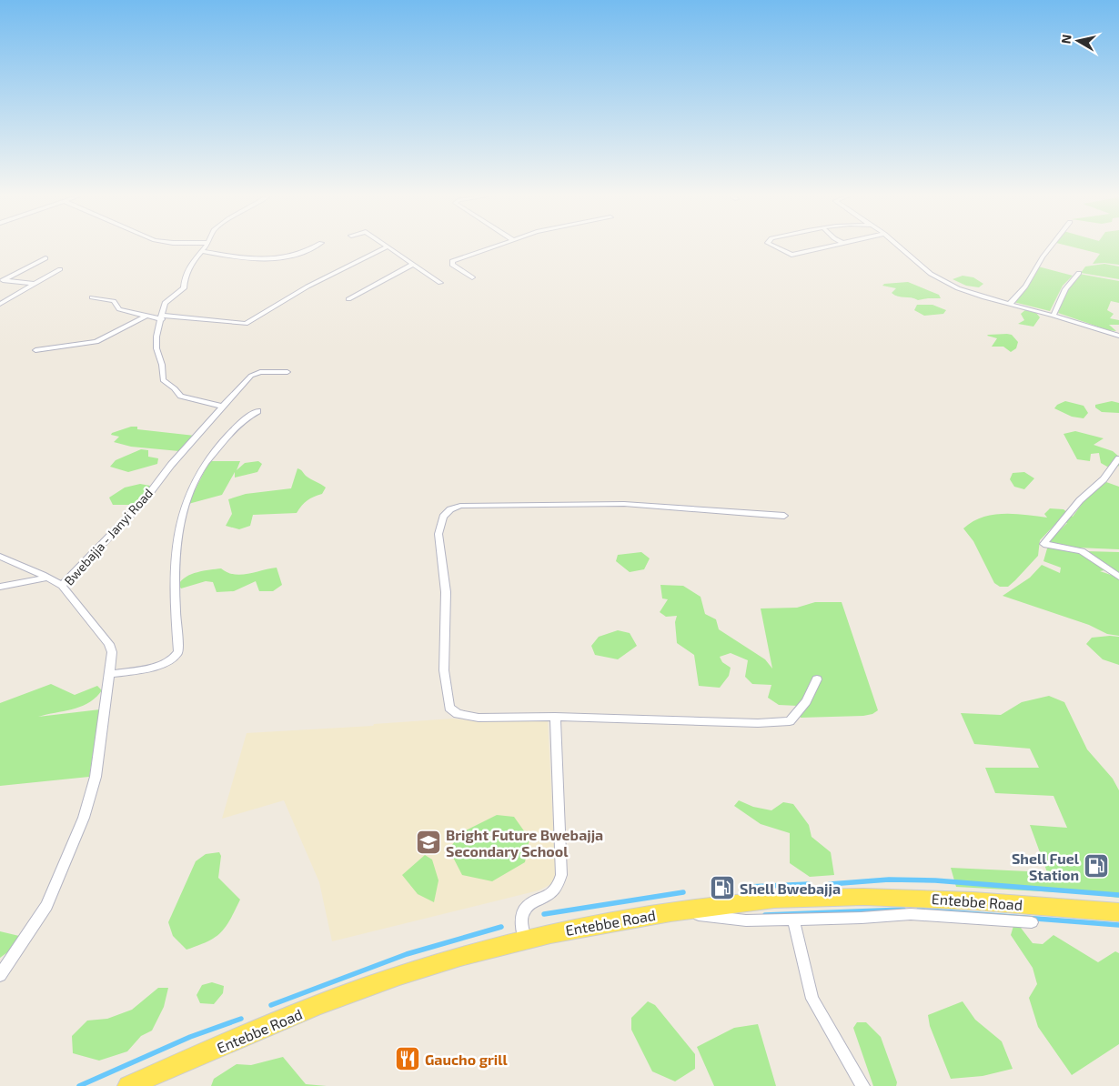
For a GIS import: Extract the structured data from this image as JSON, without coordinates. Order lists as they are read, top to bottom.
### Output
{
  "streets": {
    "main road": ["Entebbe Road"],
    "street": ["Bwebajja - Janyi Road"]
  },
  "places": {
    "school or university": ["Bright Future Bwebajja Secondary School"],
    "fuel station": ["Shell Fuel Station", "Shell Bwebajja"],
    "restaurant": ["Gaucho grill"]
  },
  "north": "left"
}
